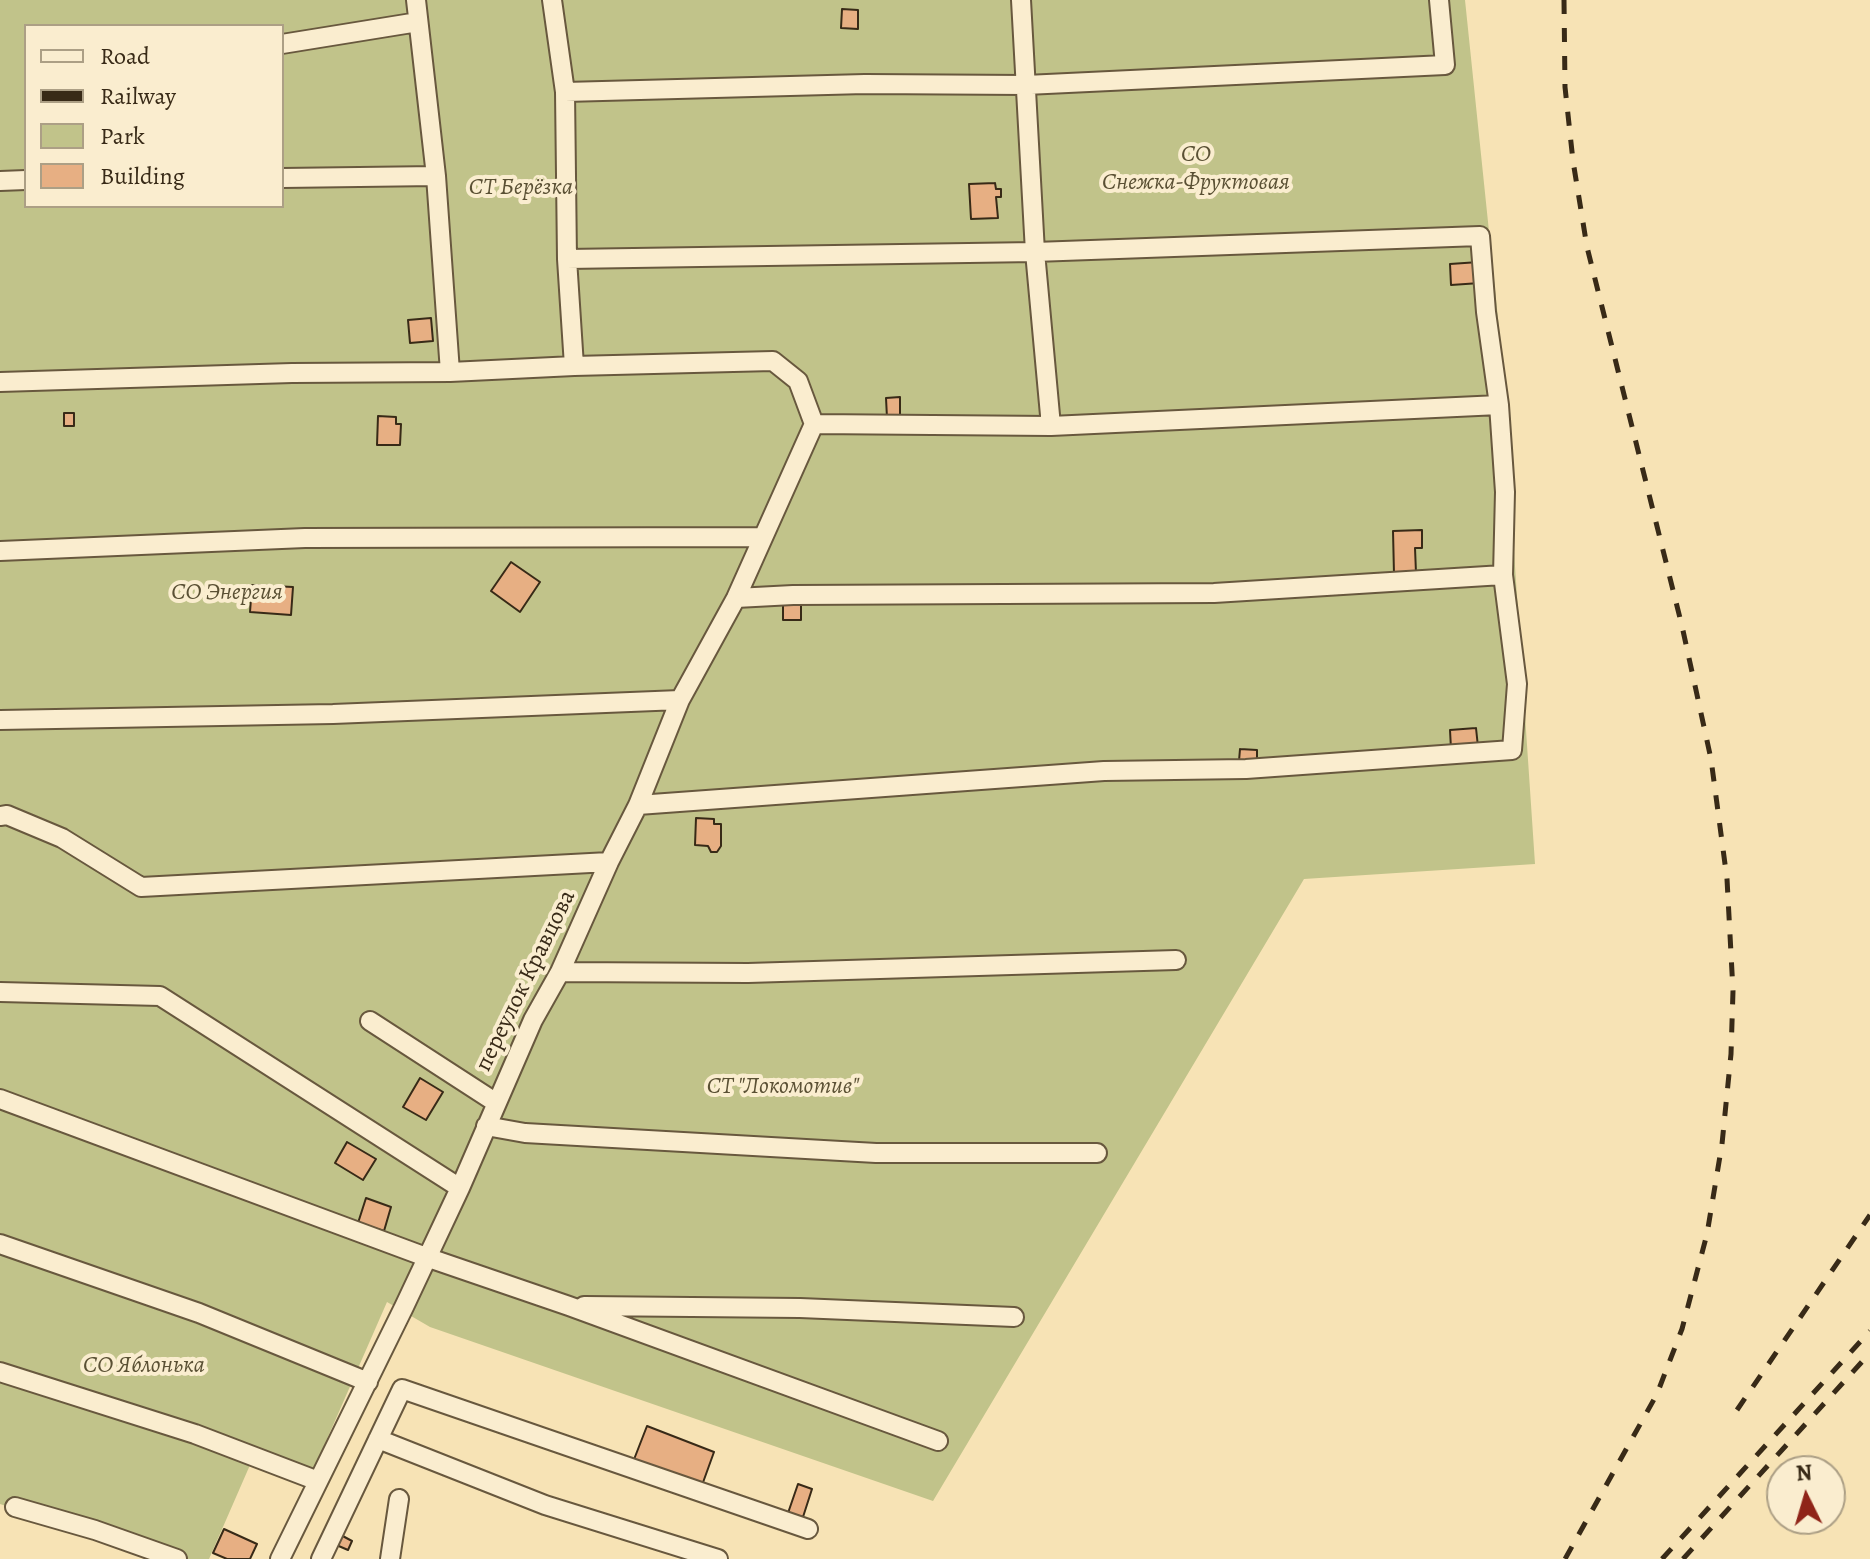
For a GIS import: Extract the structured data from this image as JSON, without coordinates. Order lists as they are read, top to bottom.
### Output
{
  "streets": {
    "street": ["переулок Кравцова"]
  },
  "parks": [
    "СО Снежка-Фруктовая",
    "СТ Берёзка",
    "СО Энергия",
    "СТ \"Локомотив\"",
    "СО Яблонька"
  ],
  "legend": [
    "Road",
    "Railway",
    "Park",
    "Building"
  ],
  "north": "top"
}
